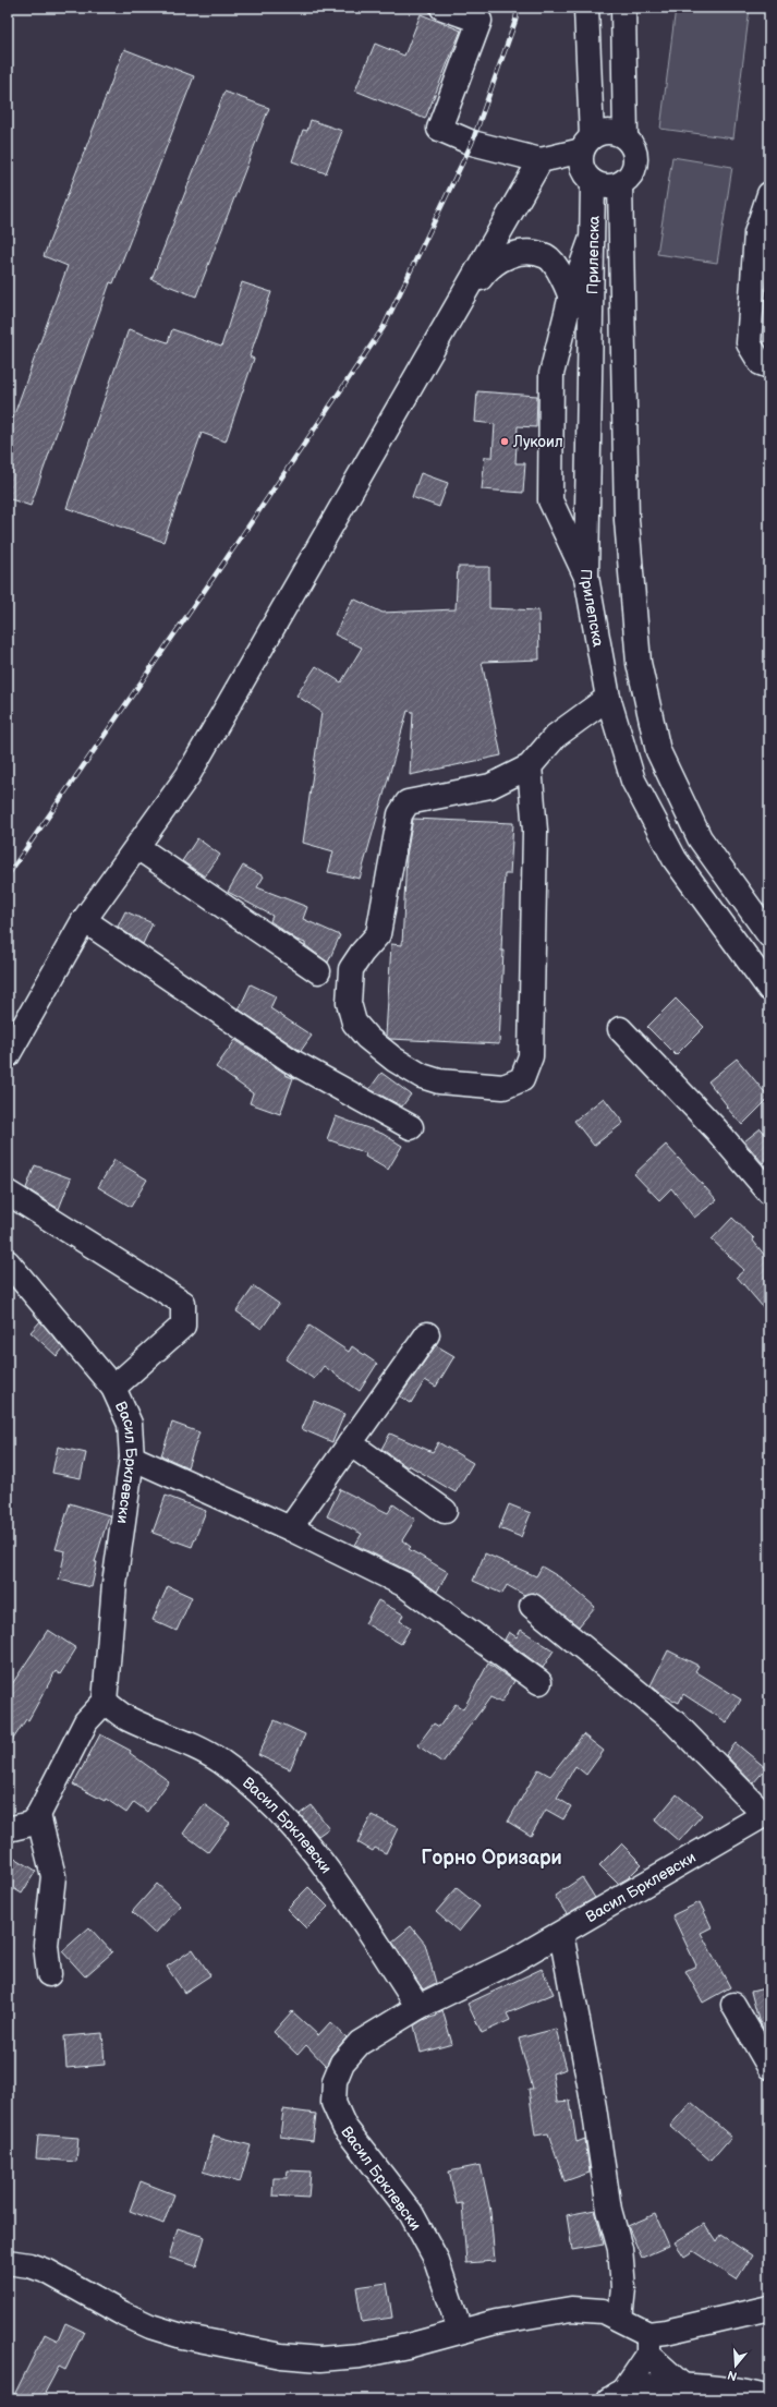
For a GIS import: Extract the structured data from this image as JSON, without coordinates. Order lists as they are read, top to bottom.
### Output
{
  "streets": {
    "street": ["Прилепска", "Васил Брклевски"]
  },
  "districts": ["Горно Оризари"],
  "places": ["Лукоил"],
  "north": "bottom"
}
